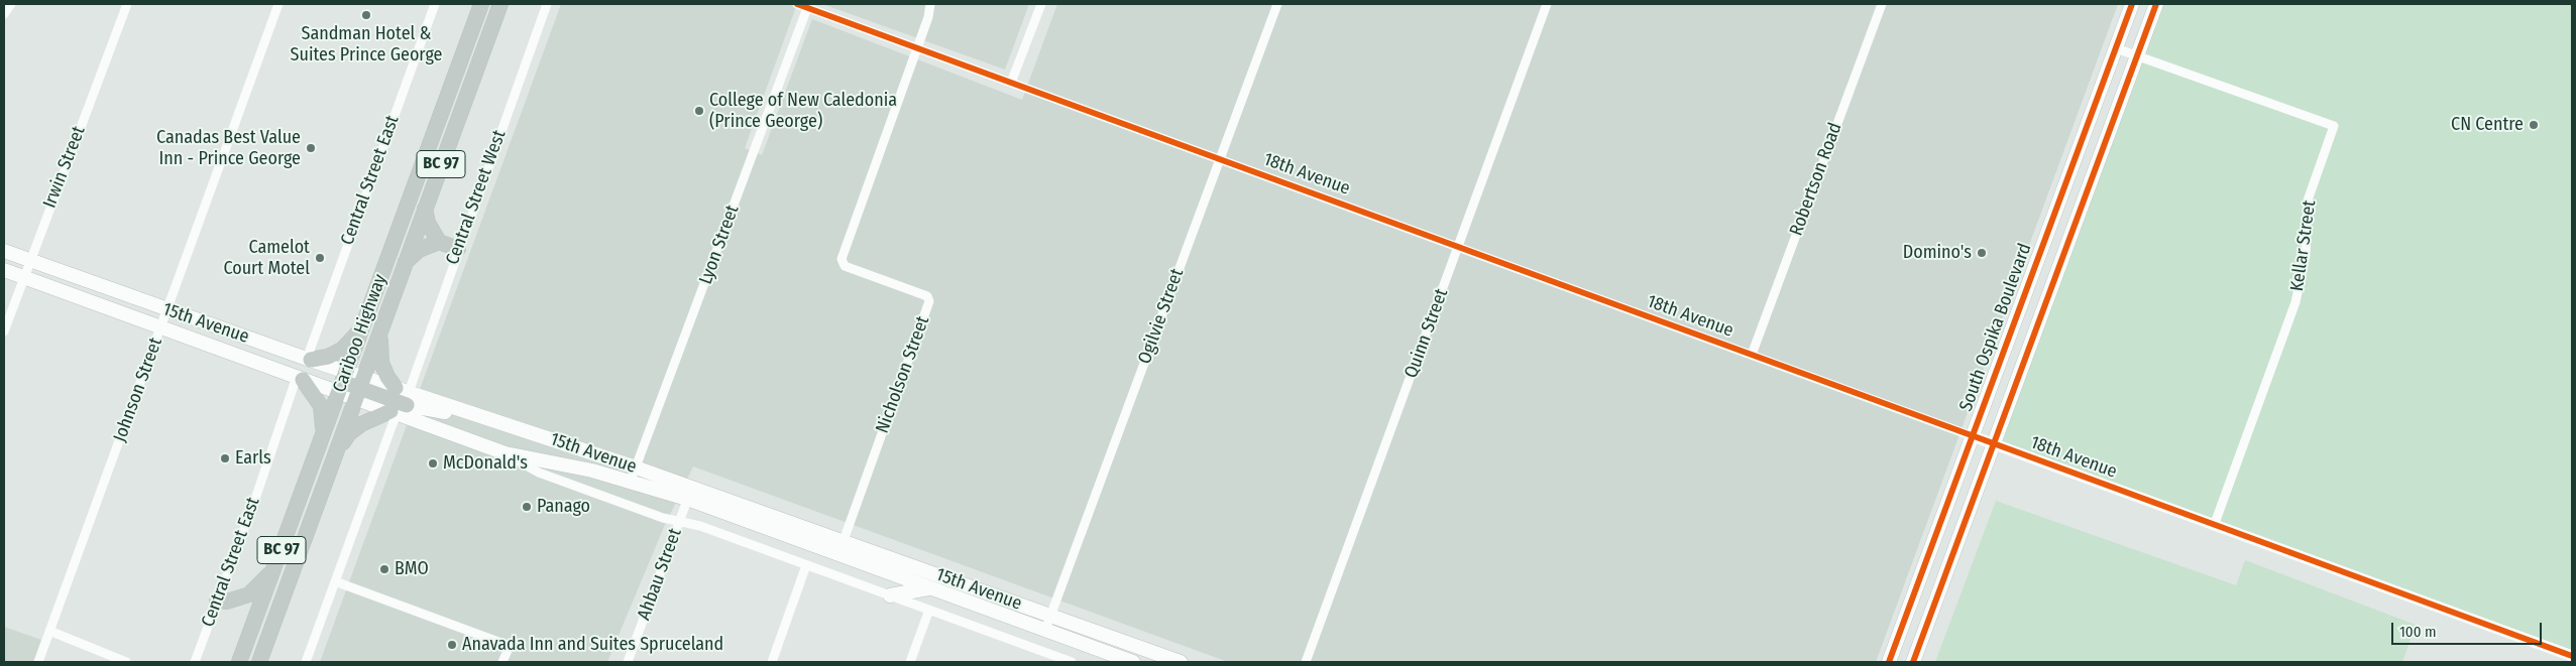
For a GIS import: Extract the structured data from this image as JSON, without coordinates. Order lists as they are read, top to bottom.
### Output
{
  "streets": {
    "highway": ["BC 97", "Cariboo Highway"],
    "main road": ["15th Avenue", "South Ospika Boulevard"],
    "street": [
      "Irwin Street",
      "18th Avenue",
      "Robertson Road",
      "Central Street East",
      "Central Street West",
      "Lyon Street",
      "Kellar Street",
      "Ogilvie Street",
      "Quinn Street",
      "Nicholson Street",
      "Johnson Street",
      "Ahbau Street"
    ]
  },
  "crossings": [
    ["Irwin Street", "15th Avenue"],
    ["18th Avenue", "Robertson Road"],
    ["18th Avenue", "Lyon Street"],
    ["18th Avenue", "Kellar Street"],
    ["18th Avenue", "Ogilvie Street"],
    ["18th Avenue", "South Ospika Boulevard"],
    ["18th Avenue", "Quinn Street"],
    ["18th Avenue", "Nicholson Street"],
    ["Central Street East", "15th Avenue"],
    ["Central Street West", "15th Avenue"],
    ["Lyon Street", "15th Avenue"],
    ["Kellar Street", "South Ospika Boulevard"],
    ["Ogilvie Street", "15th Avenue"],
    ["15th Avenue", "Cariboo Highway"],
    ["15th Avenue", "Nicholson Street"],
    ["15th Avenue", "Johnson Street"],
    ["15th Avenue", "Ahbau Street"]
  ],
  "places": [
    "Sandman Hotel & Suites Prince George",
    "College of New Caledonia (Prince George)",
    "CN Centre",
    "Canadas Best Value Inn - Prince George",
    "Domino's",
    "Camelot Court Motel",
    "Earls",
    "McDonald's",
    "Panago",
    "BMO",
    "Anavada Inn and Suites Spruceland"
  ],
  "scale_bar": "100 m"
}
